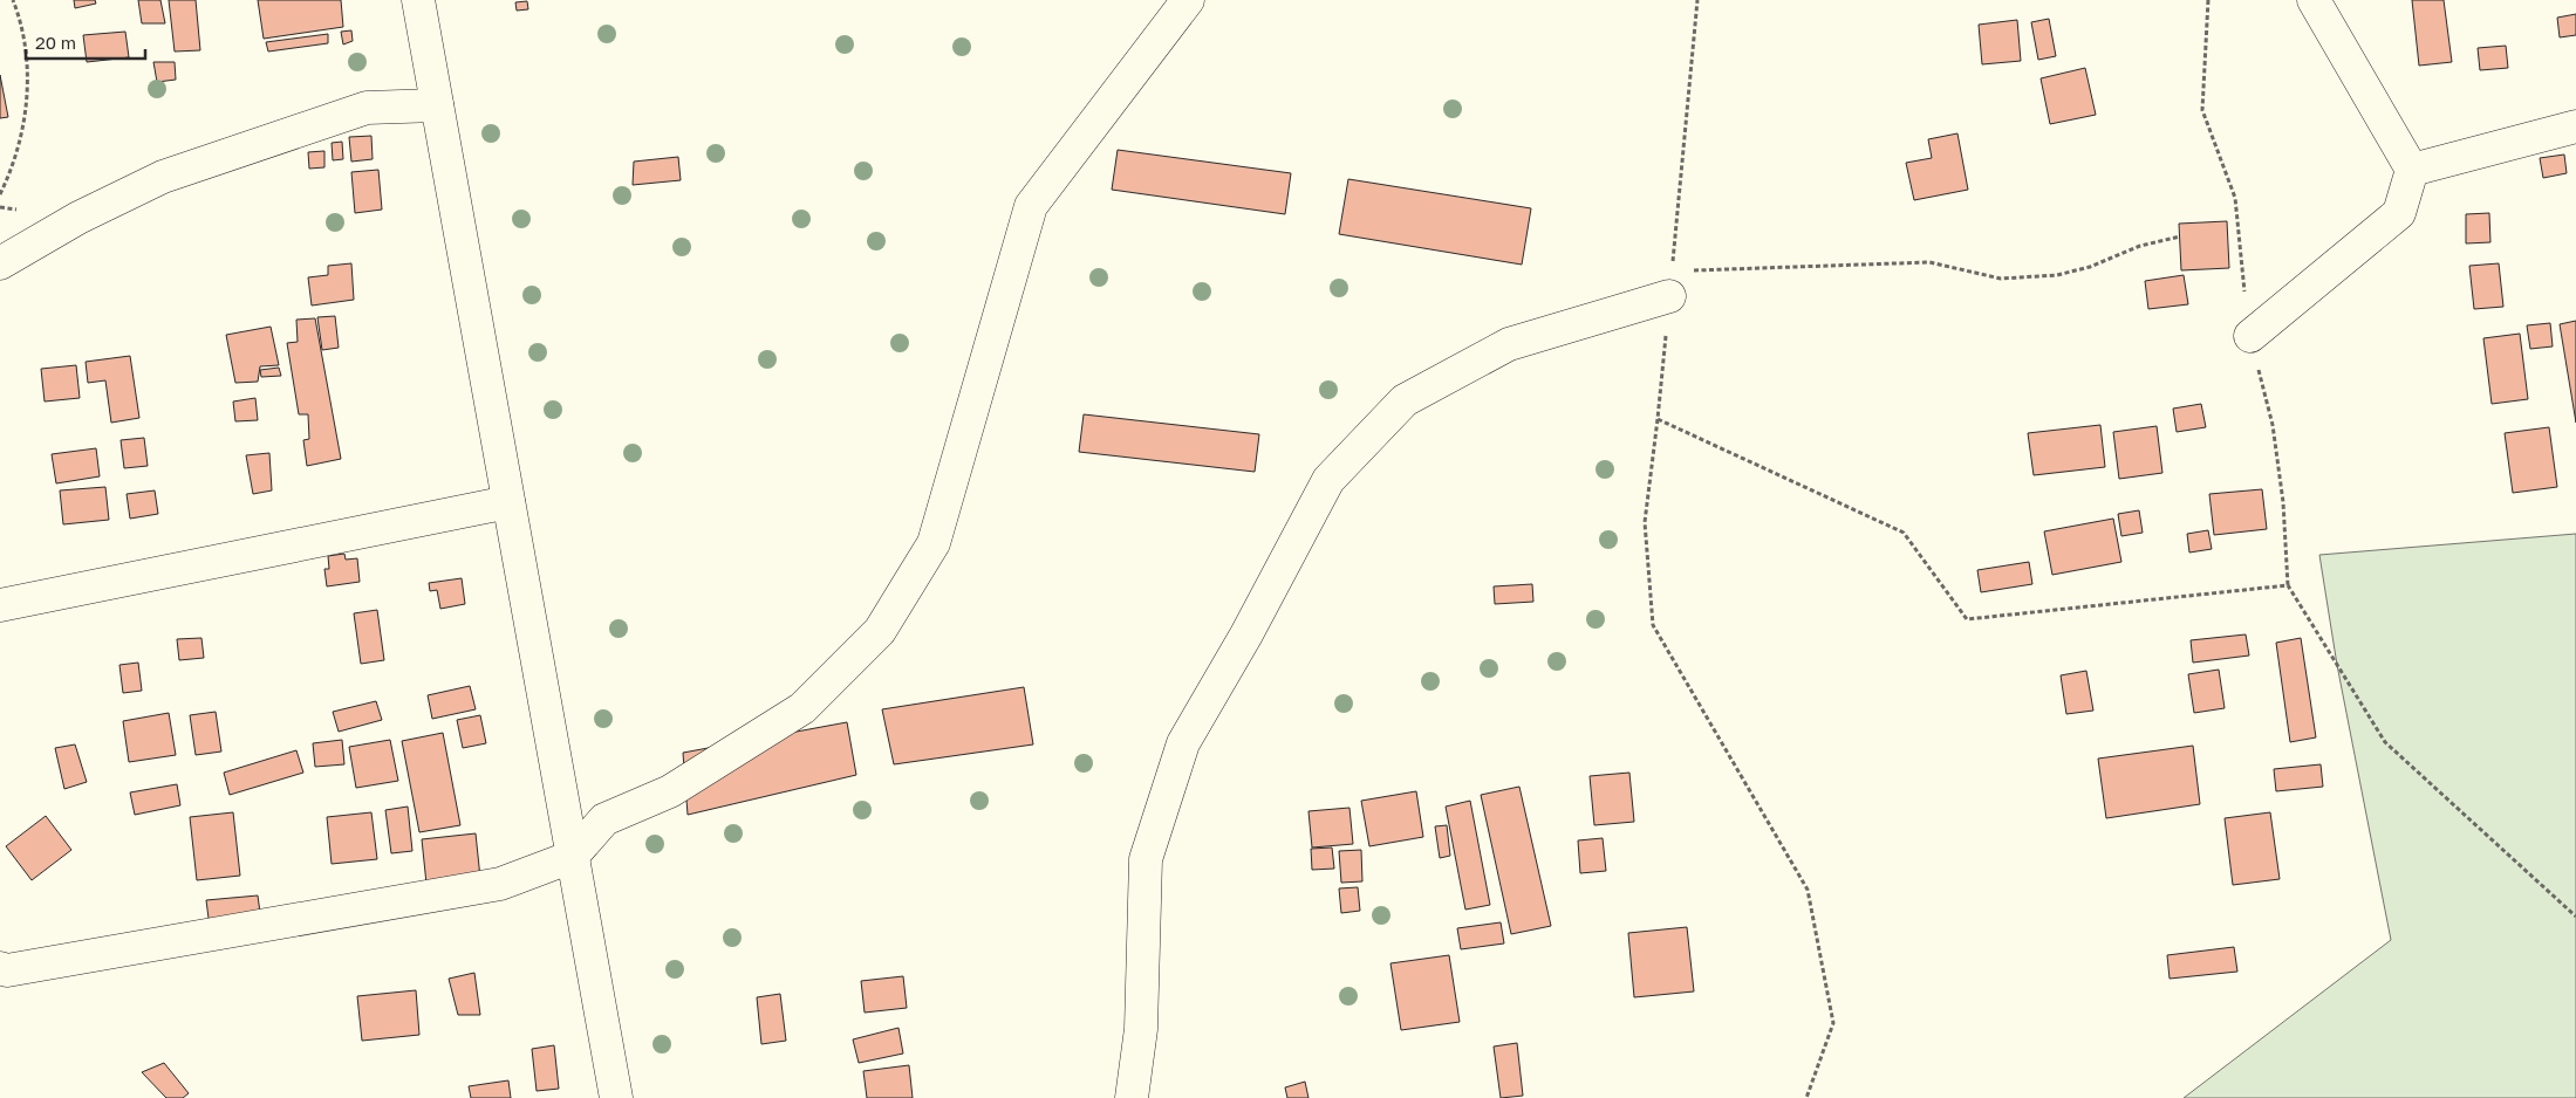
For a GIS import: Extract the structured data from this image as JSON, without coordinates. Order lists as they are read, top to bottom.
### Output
{
  "scale_bar": "20 m"
}
